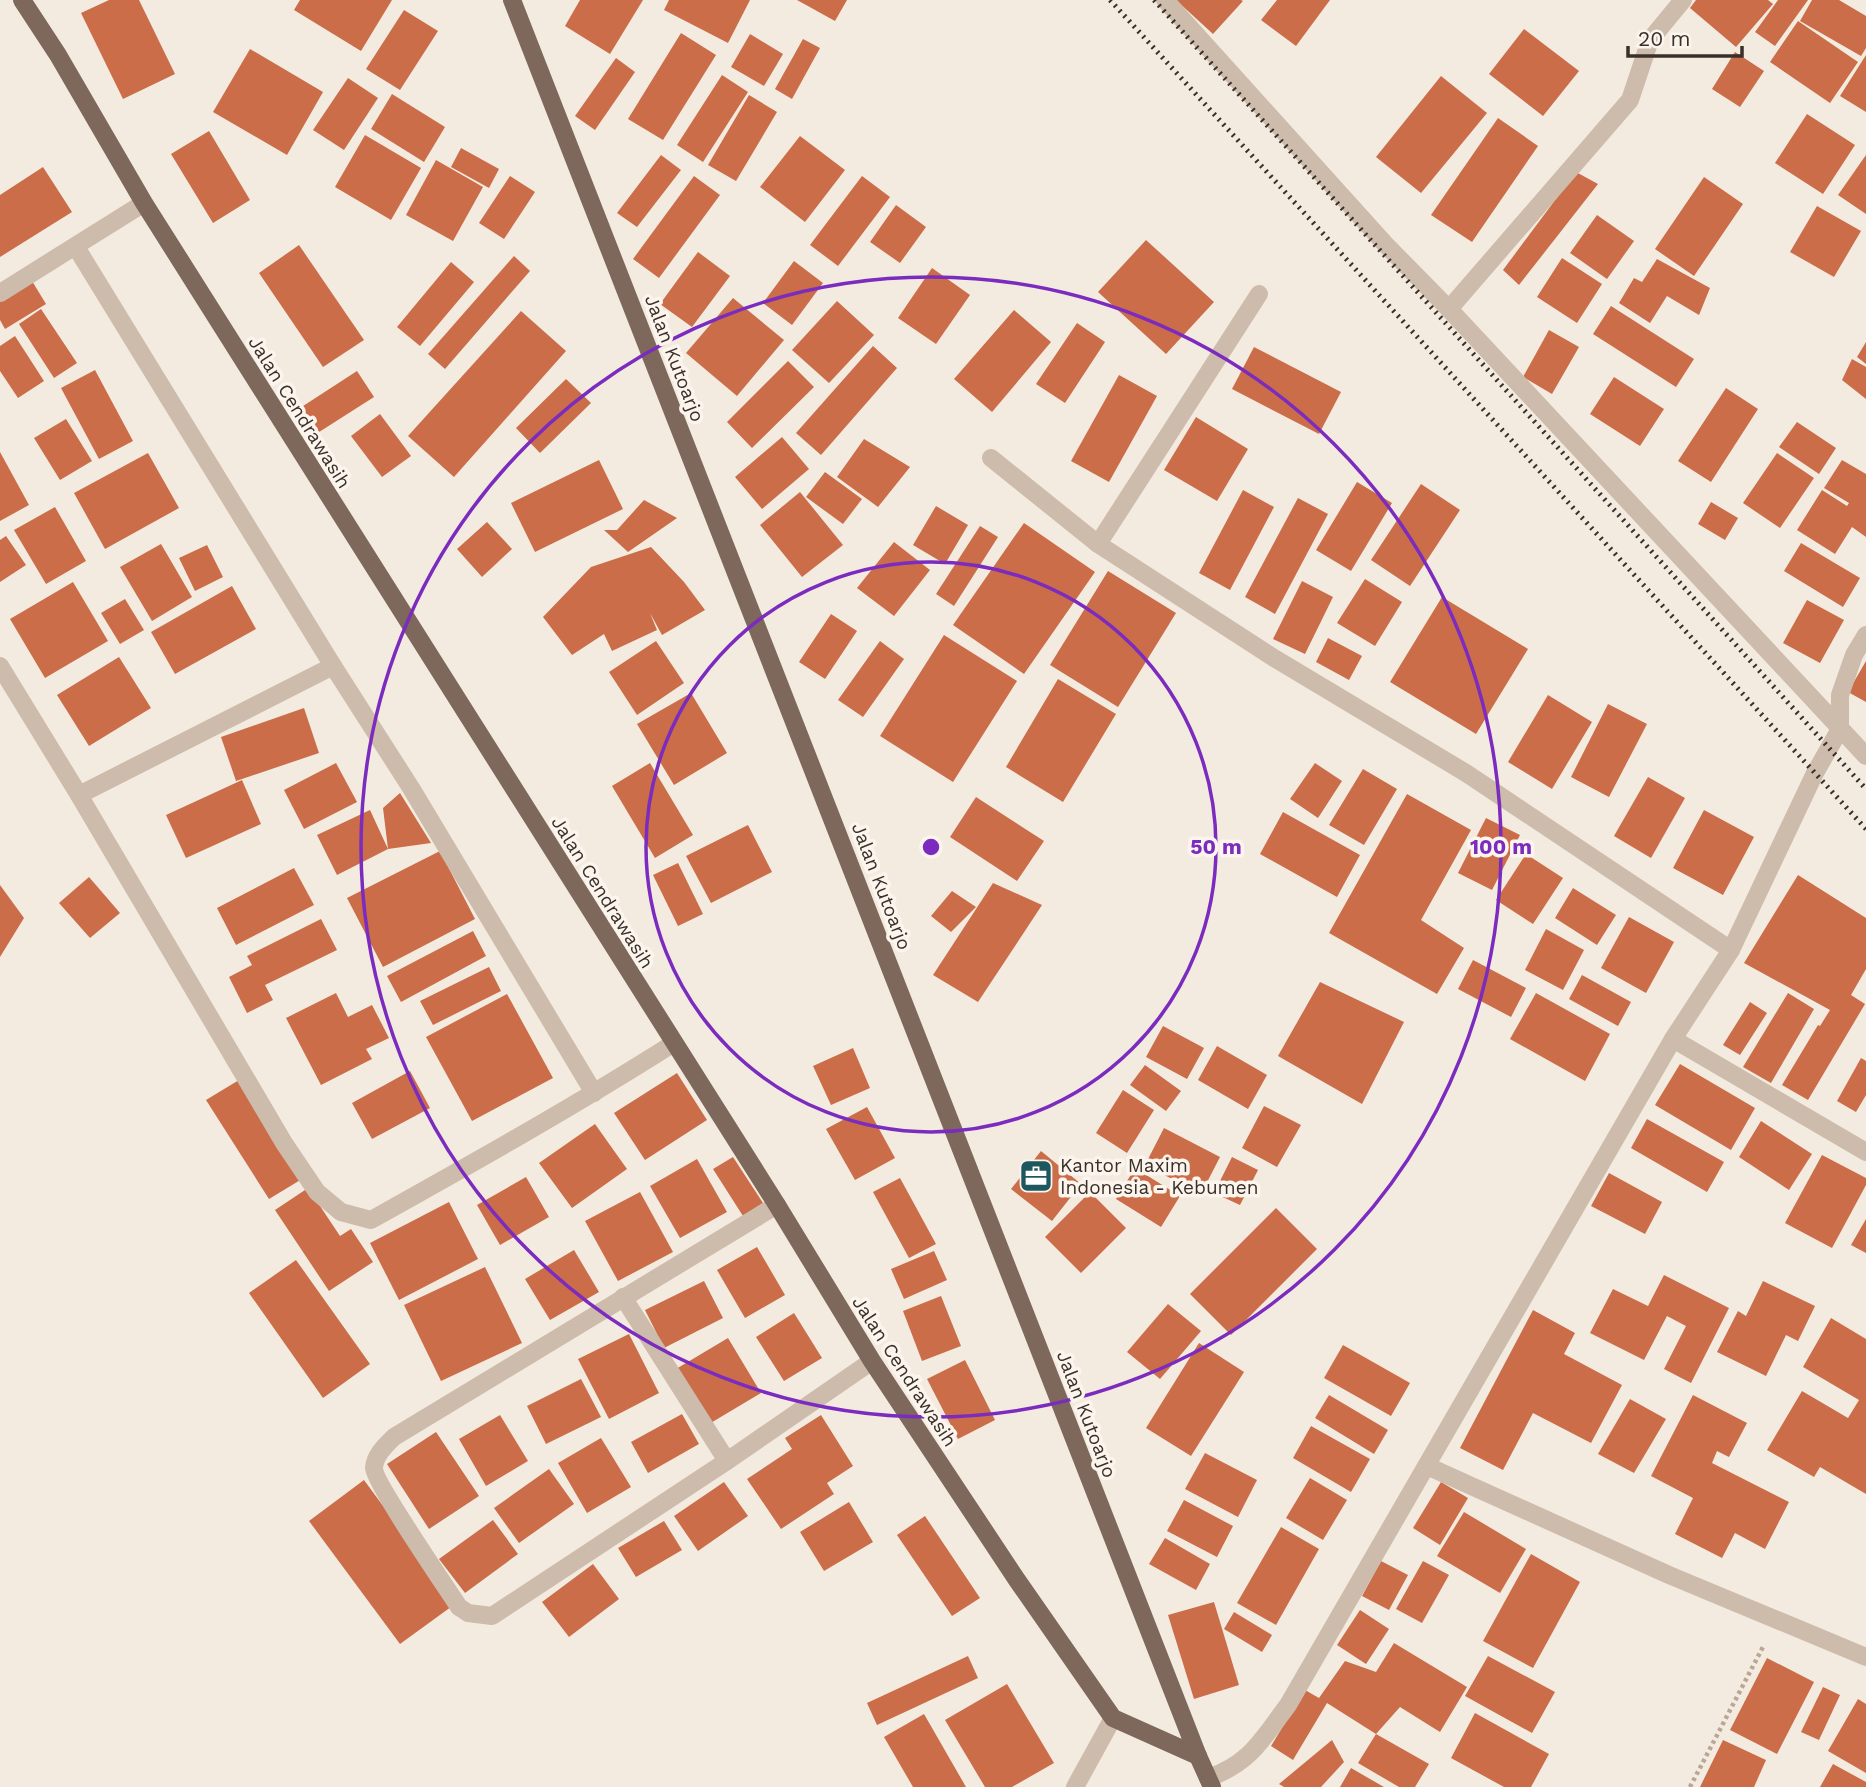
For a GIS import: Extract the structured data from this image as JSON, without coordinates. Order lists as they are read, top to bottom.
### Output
{
  "streets": {
    "main road": ["Jalan Kutoarjo", "Jalan Cendrawasih"]
  },
  "places": {
    "office": ["Kantor Maxim Indonesia - Kebumen"]
  },
  "scale_bar": "20 m",
  "rings": ["50 m", "100 m"]
}
